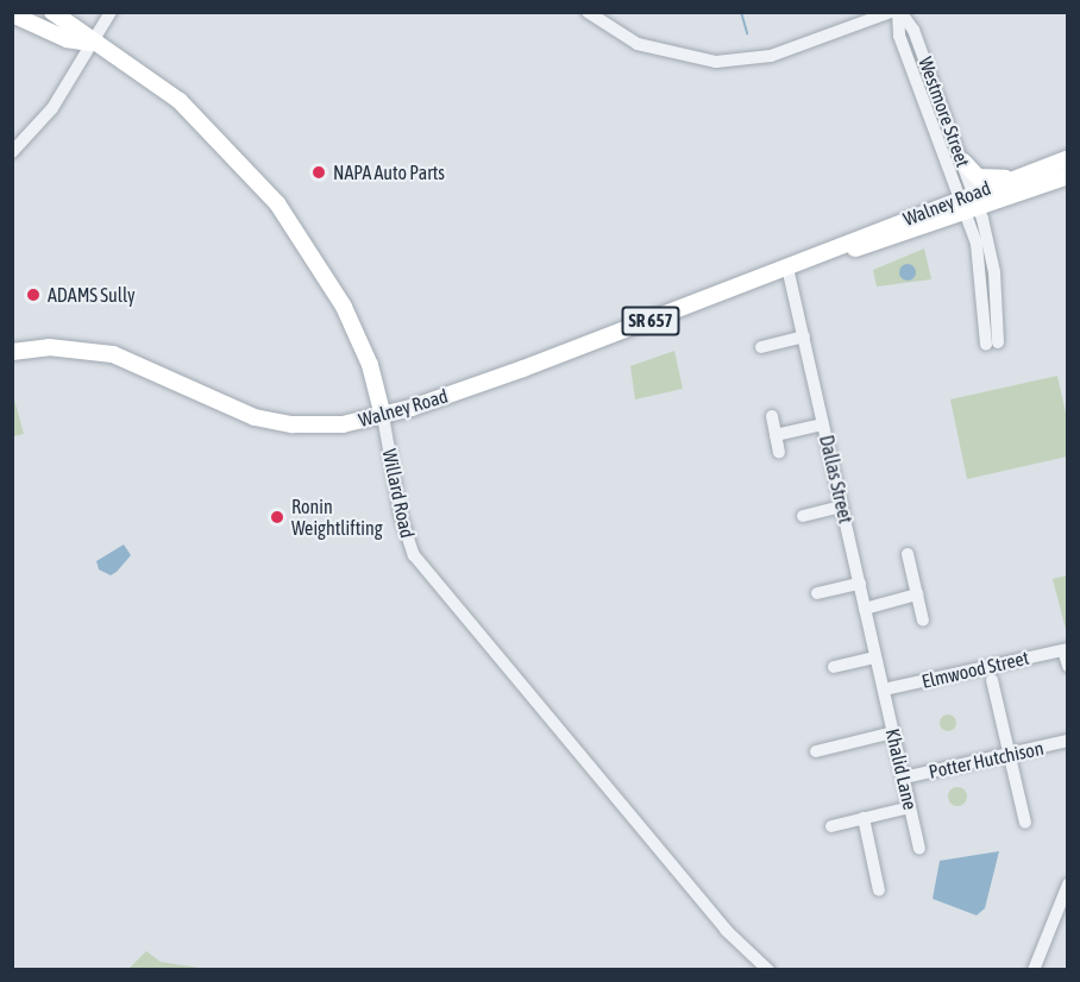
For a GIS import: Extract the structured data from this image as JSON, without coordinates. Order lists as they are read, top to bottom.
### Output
{
  "streets": {
    "main road": ["Walney Road", "SR 657", "Willard Road"],
    "street": [
      "Westmore Street",
      "Dallas Street",
      "Elmwood Street",
      "Potter Hutchison",
      "Khalid Lane"
    ]
  },
  "crossings": [
    ["Westmore Street", "Walney Road"],
    ["Walney Road", "Dallas Street"],
    ["Walney Road", "Willard Road"],
    ["Dallas Street", "Elmwood Street"],
    ["Dallas Street", "Khalid Lane"],
    ["Elmwood Street", "Khalid Lane"],
    ["Potter Hutchison", "Khalid Lane"]
  ],
  "places": ["NAPA Auto Parts", "ADAMS Sully", "Ronin Weightlifting"]
}
